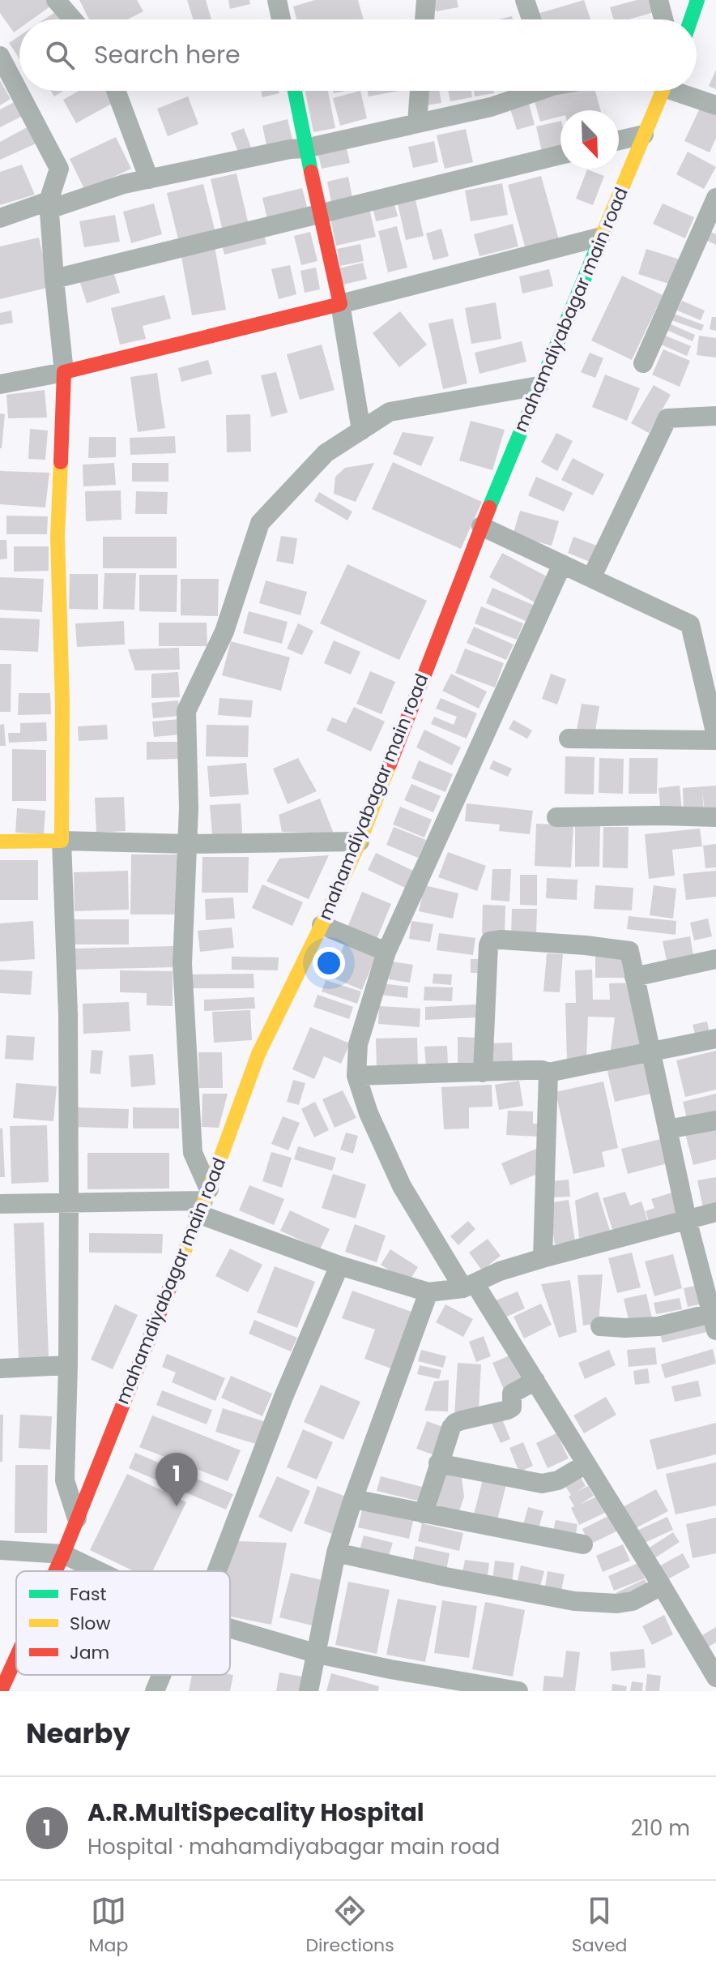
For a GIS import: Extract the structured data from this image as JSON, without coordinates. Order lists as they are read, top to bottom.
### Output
{
  "streets": {
    "main road": ["mahamdiyabagar main road"]
  },
  "legend": ["Fast", "Slow", "Jam"],
  "north": "bottom right",
  "page": {
    "search": "Search here",
    "pins": "1",
    "heading": "Nearby",
    "list": [
      {
        "mark": "1",
        "name": "A.R.MultiSpecality Hospital",
        "note": "Hospital · mahamdiyabagar main road",
        "value": "210 m"
      }
    ],
    "nav": ["Map", "Directions", "Saved"]
  }
}
